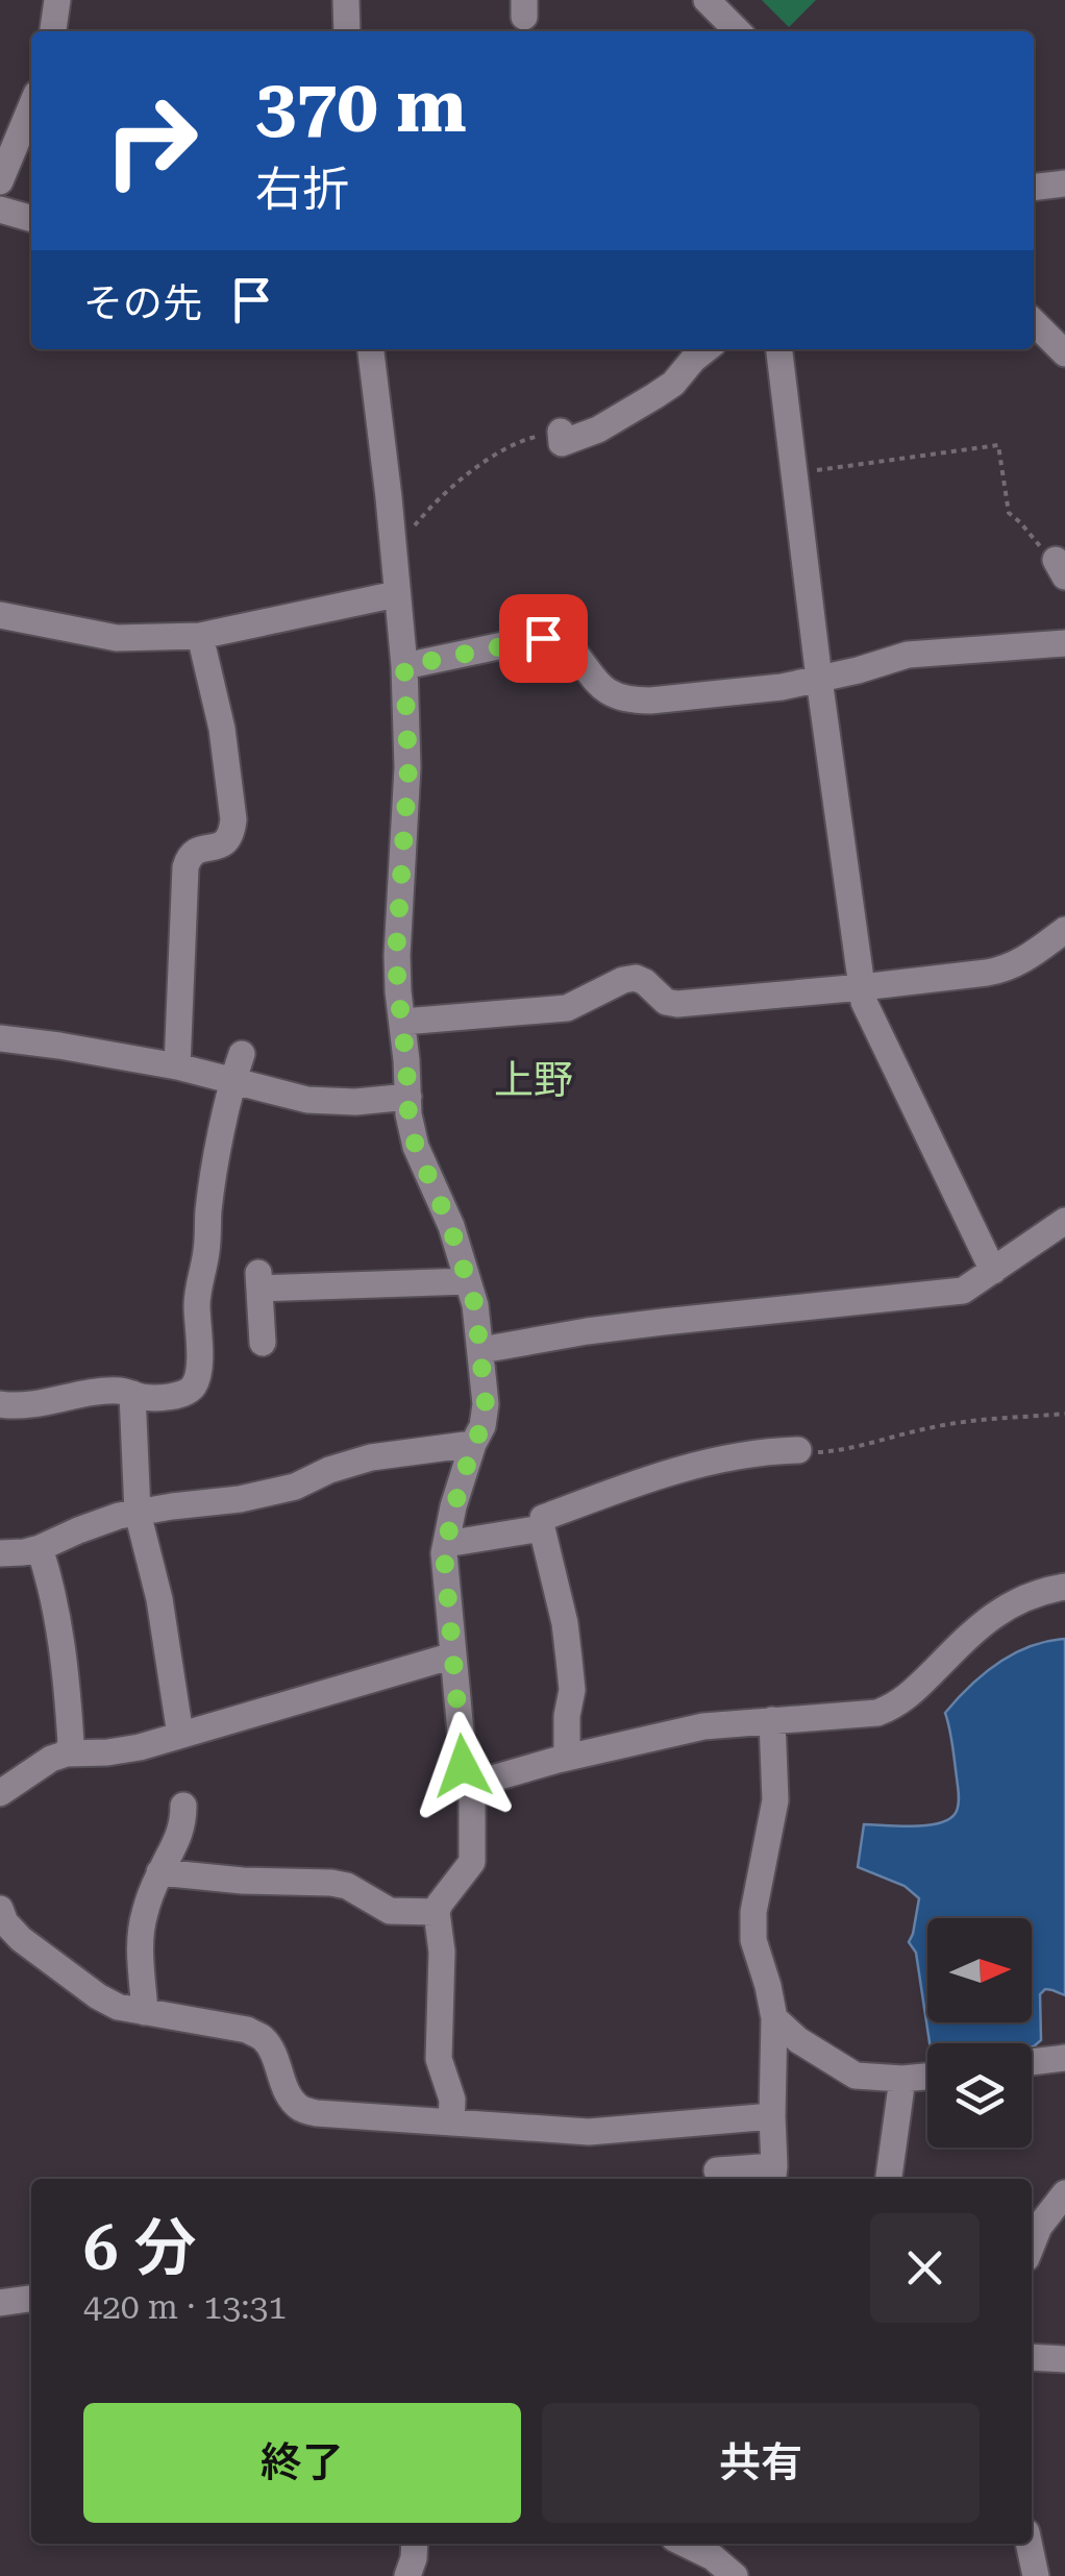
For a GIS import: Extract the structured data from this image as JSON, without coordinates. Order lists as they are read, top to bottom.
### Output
{
  "districts": ["上野"],
  "north": "right",
  "page": {
    "turn": ["370 m", "右折"],
    "then": "その先",
    "heading": ["6 分", "420 m · 13:31"],
    "buttons": ["終了", "共有"]
  }
}
